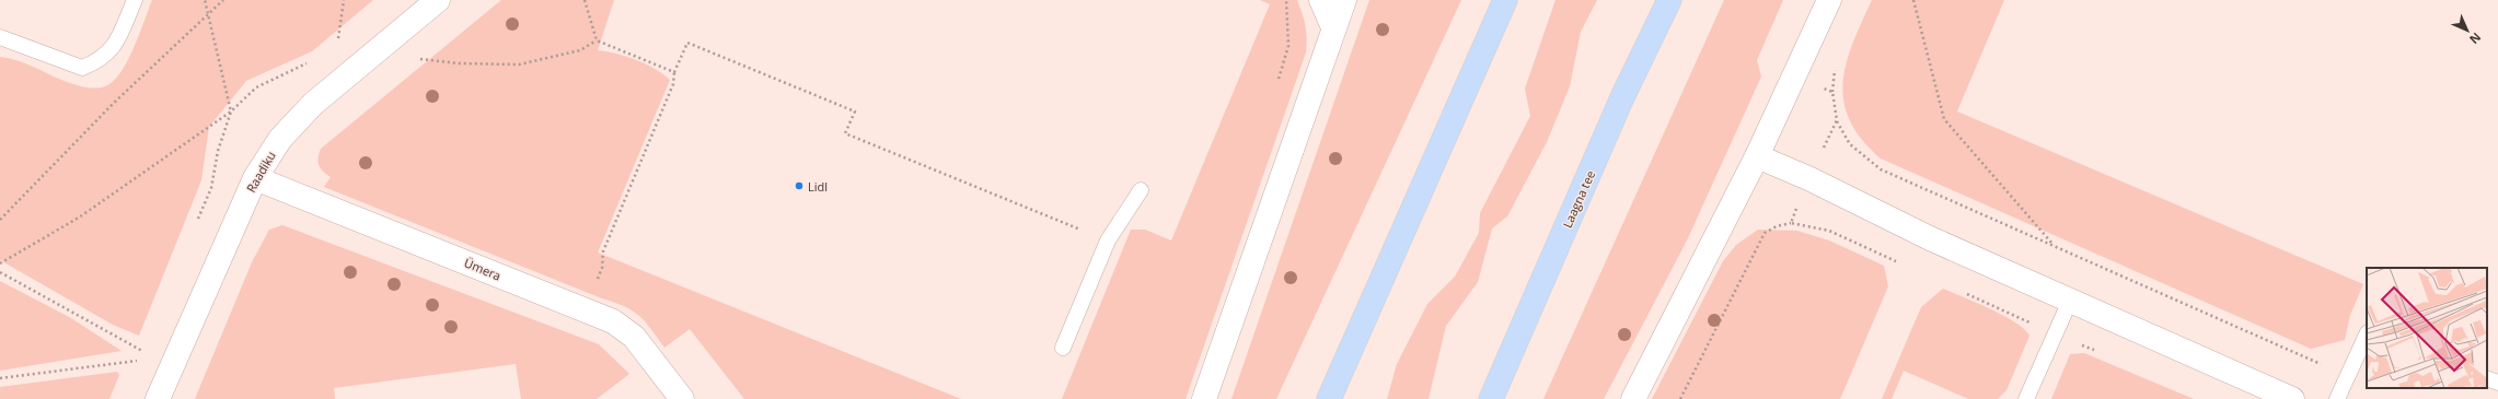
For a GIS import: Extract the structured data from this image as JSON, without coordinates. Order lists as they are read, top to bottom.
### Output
{
  "streets": {
    "main road": ["Laagna tee"],
    "street": ["Raadiku", "Ümera"]
  },
  "crossings": [
    ["Raadiku", "Ümera"]
  ],
  "places": ["Lidl"],
  "north": "bottom right"
}
